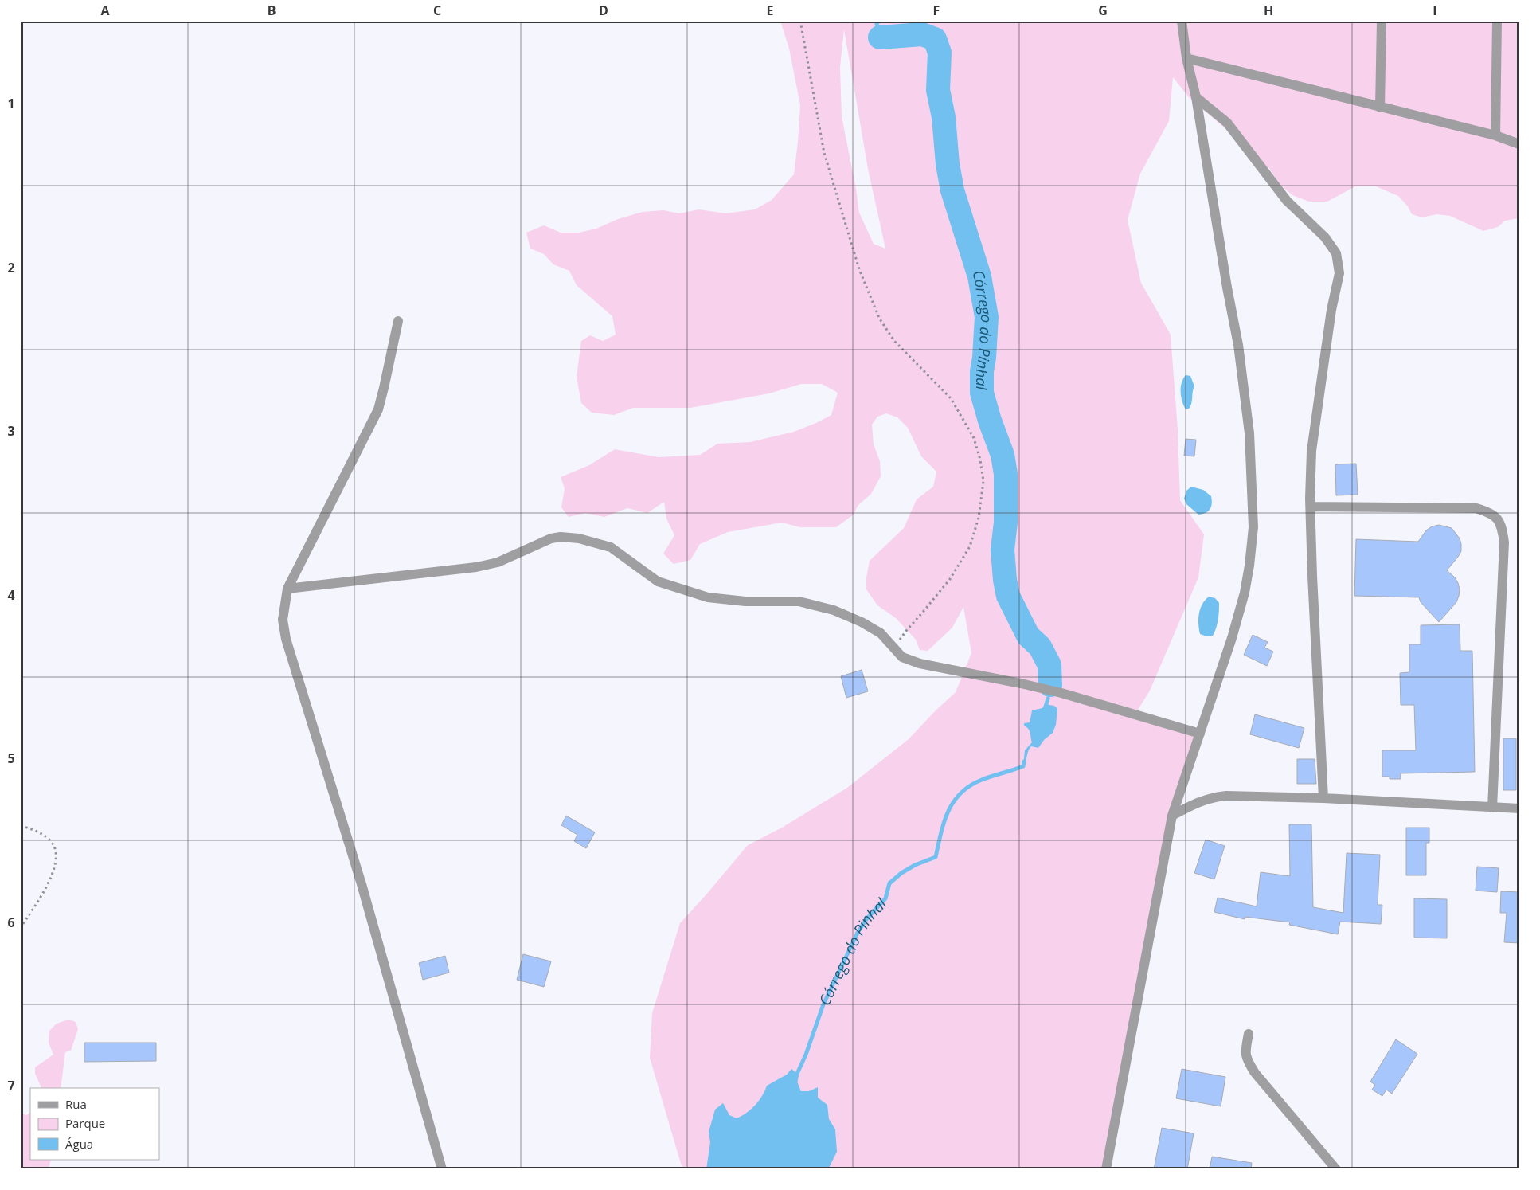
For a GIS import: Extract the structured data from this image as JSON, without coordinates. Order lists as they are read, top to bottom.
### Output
{
  "water": ["Córrego do Pinhal"],
  "legend": ["Rua", "Parque", "Água"],
  "grid": {
    "columns": [
      "A",
      "B",
      "C",
      "D",
      "E",
      "F",
      "G",
      "H",
      "I"
    ],
    "rows": [
      "1",
      "2",
      "3",
      "4",
      "5",
      "6",
      "7"
    ]
  }
}
